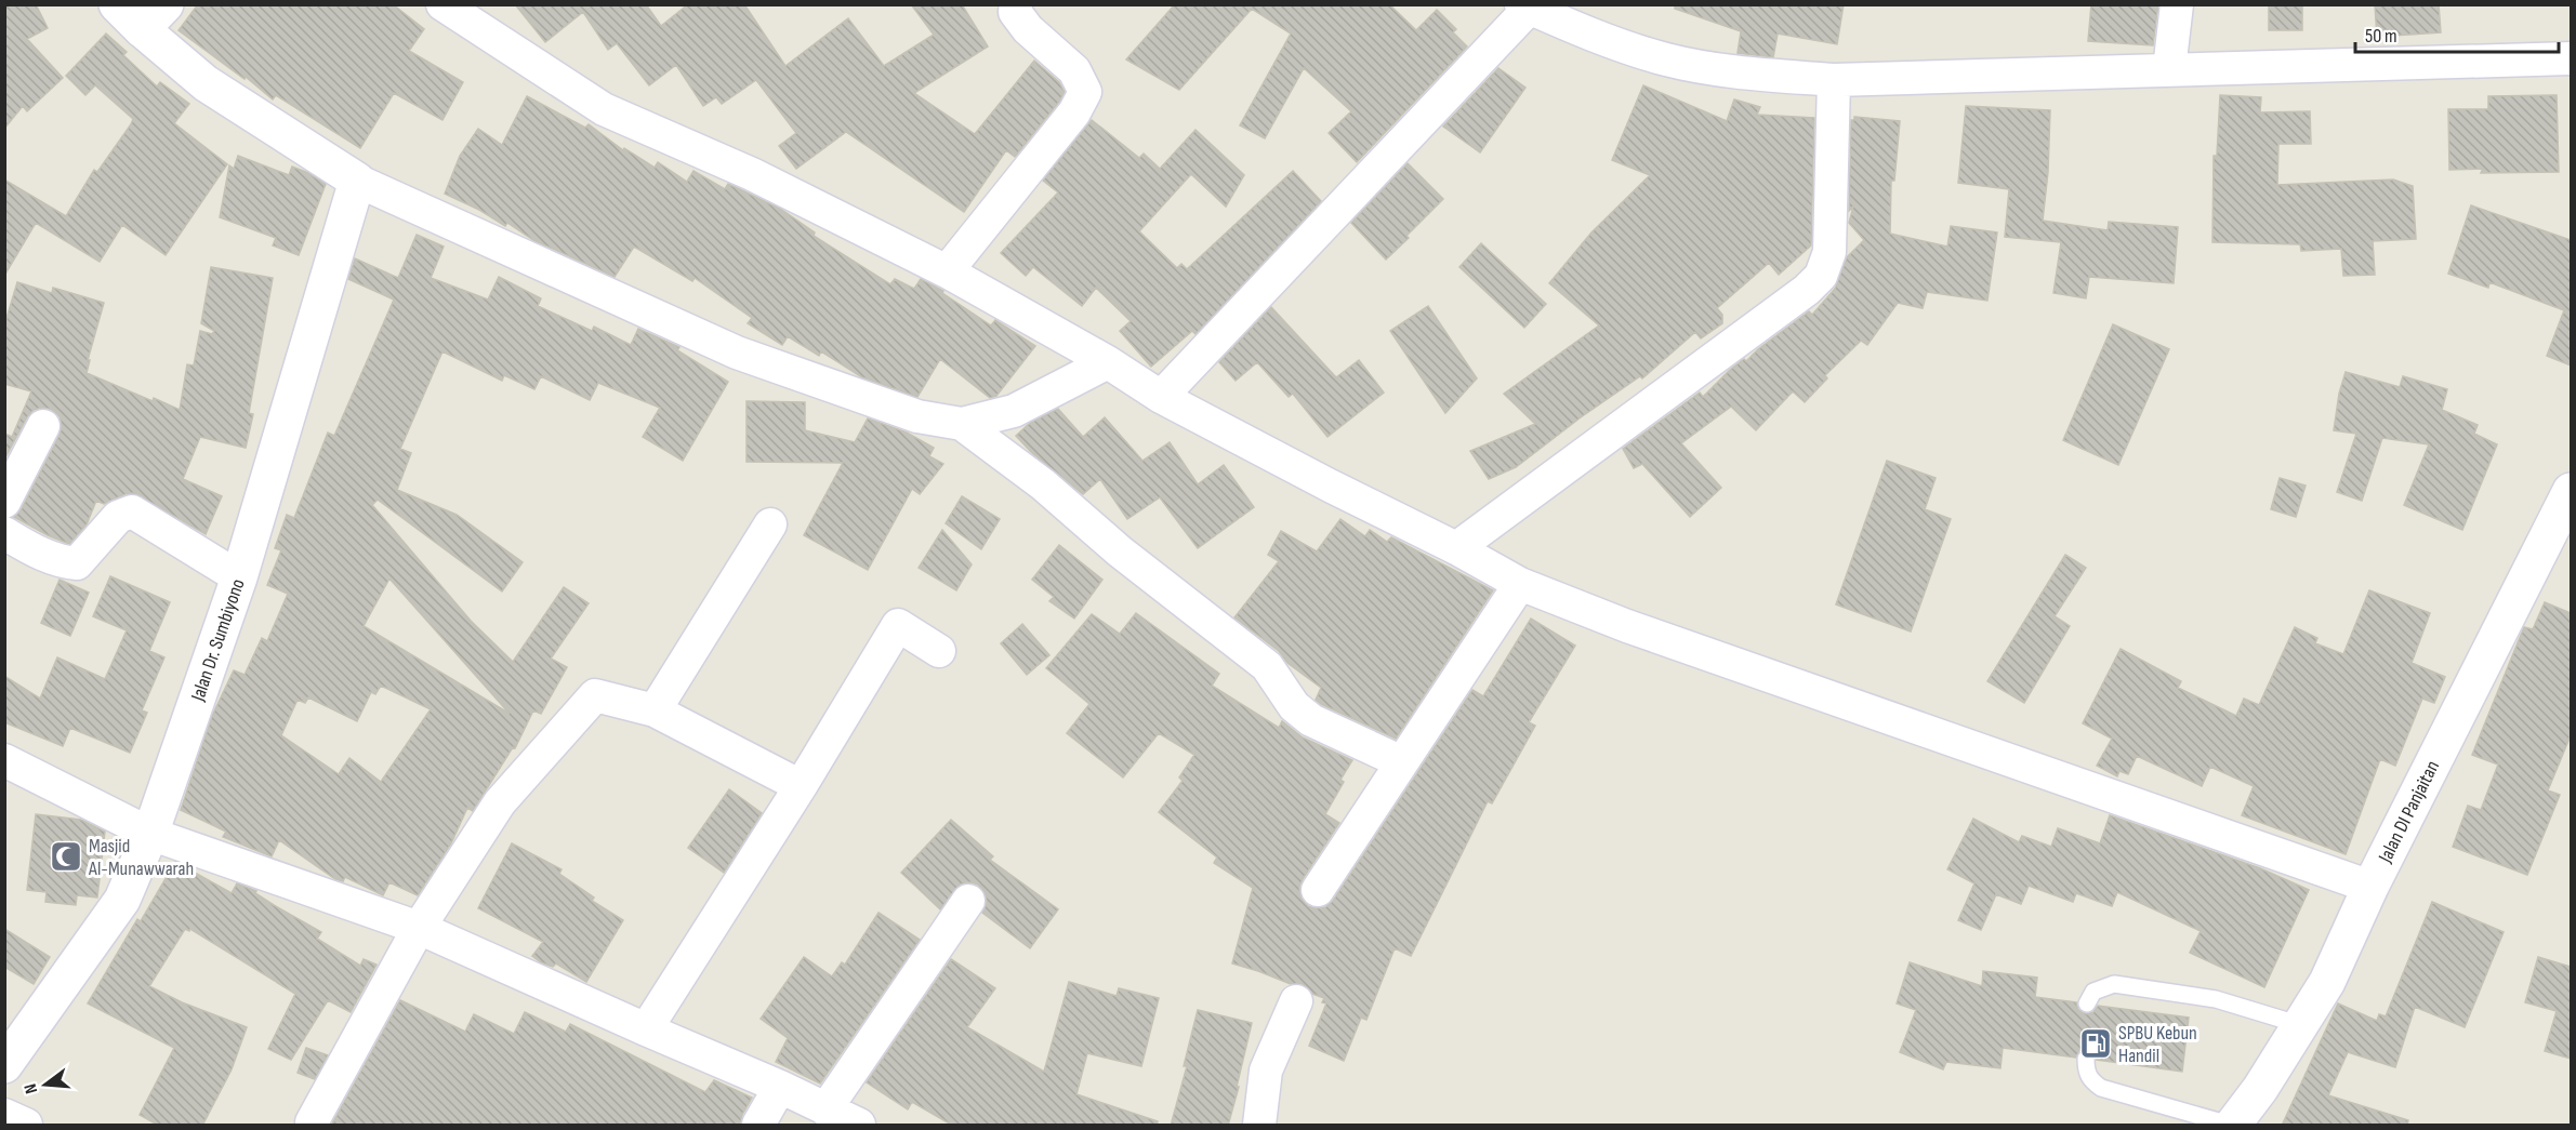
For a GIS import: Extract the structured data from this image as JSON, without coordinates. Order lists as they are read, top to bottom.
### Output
{
  "streets": {
    "street": ["Jalan Dr. Sumbiyono", "Jalan DI Panjaitan"]
  },
  "places": {
    "mosque": ["Masjid Al-Munawwarah"],
    "fuel station": ["SPBU Kebun Handil"]
  },
  "scale_bar": "50 m",
  "north": "left"
}
